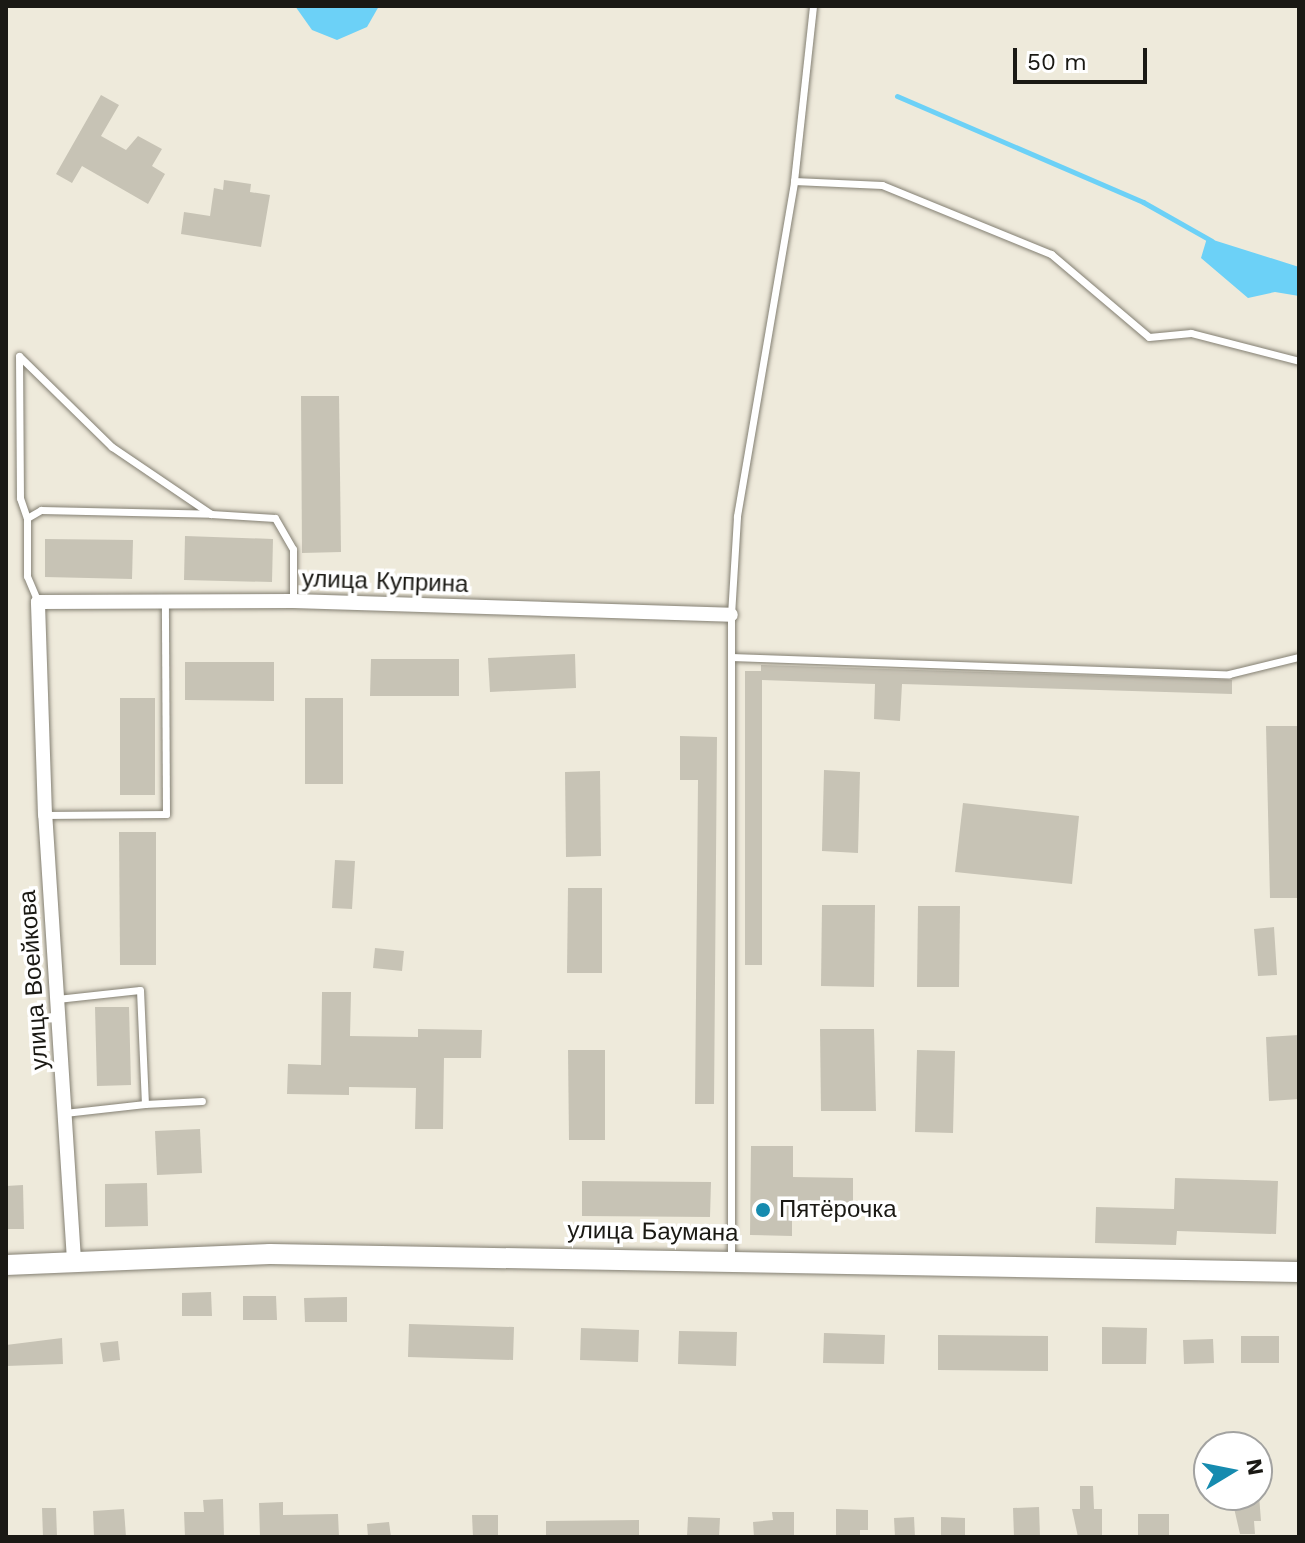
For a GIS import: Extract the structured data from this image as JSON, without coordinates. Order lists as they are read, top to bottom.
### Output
{
  "streets": {
    "street": ["улица Куприна", "улица Воейкова", "улица Баумана"]
  },
  "crossings": [
    ["улица Куприна", "улица Воейкова"],
    ["улица Воейкова", "улица Баумана"]
  ],
  "places": ["Пятёрочка"],
  "scale_bar": "50 m",
  "north": "right"
}
